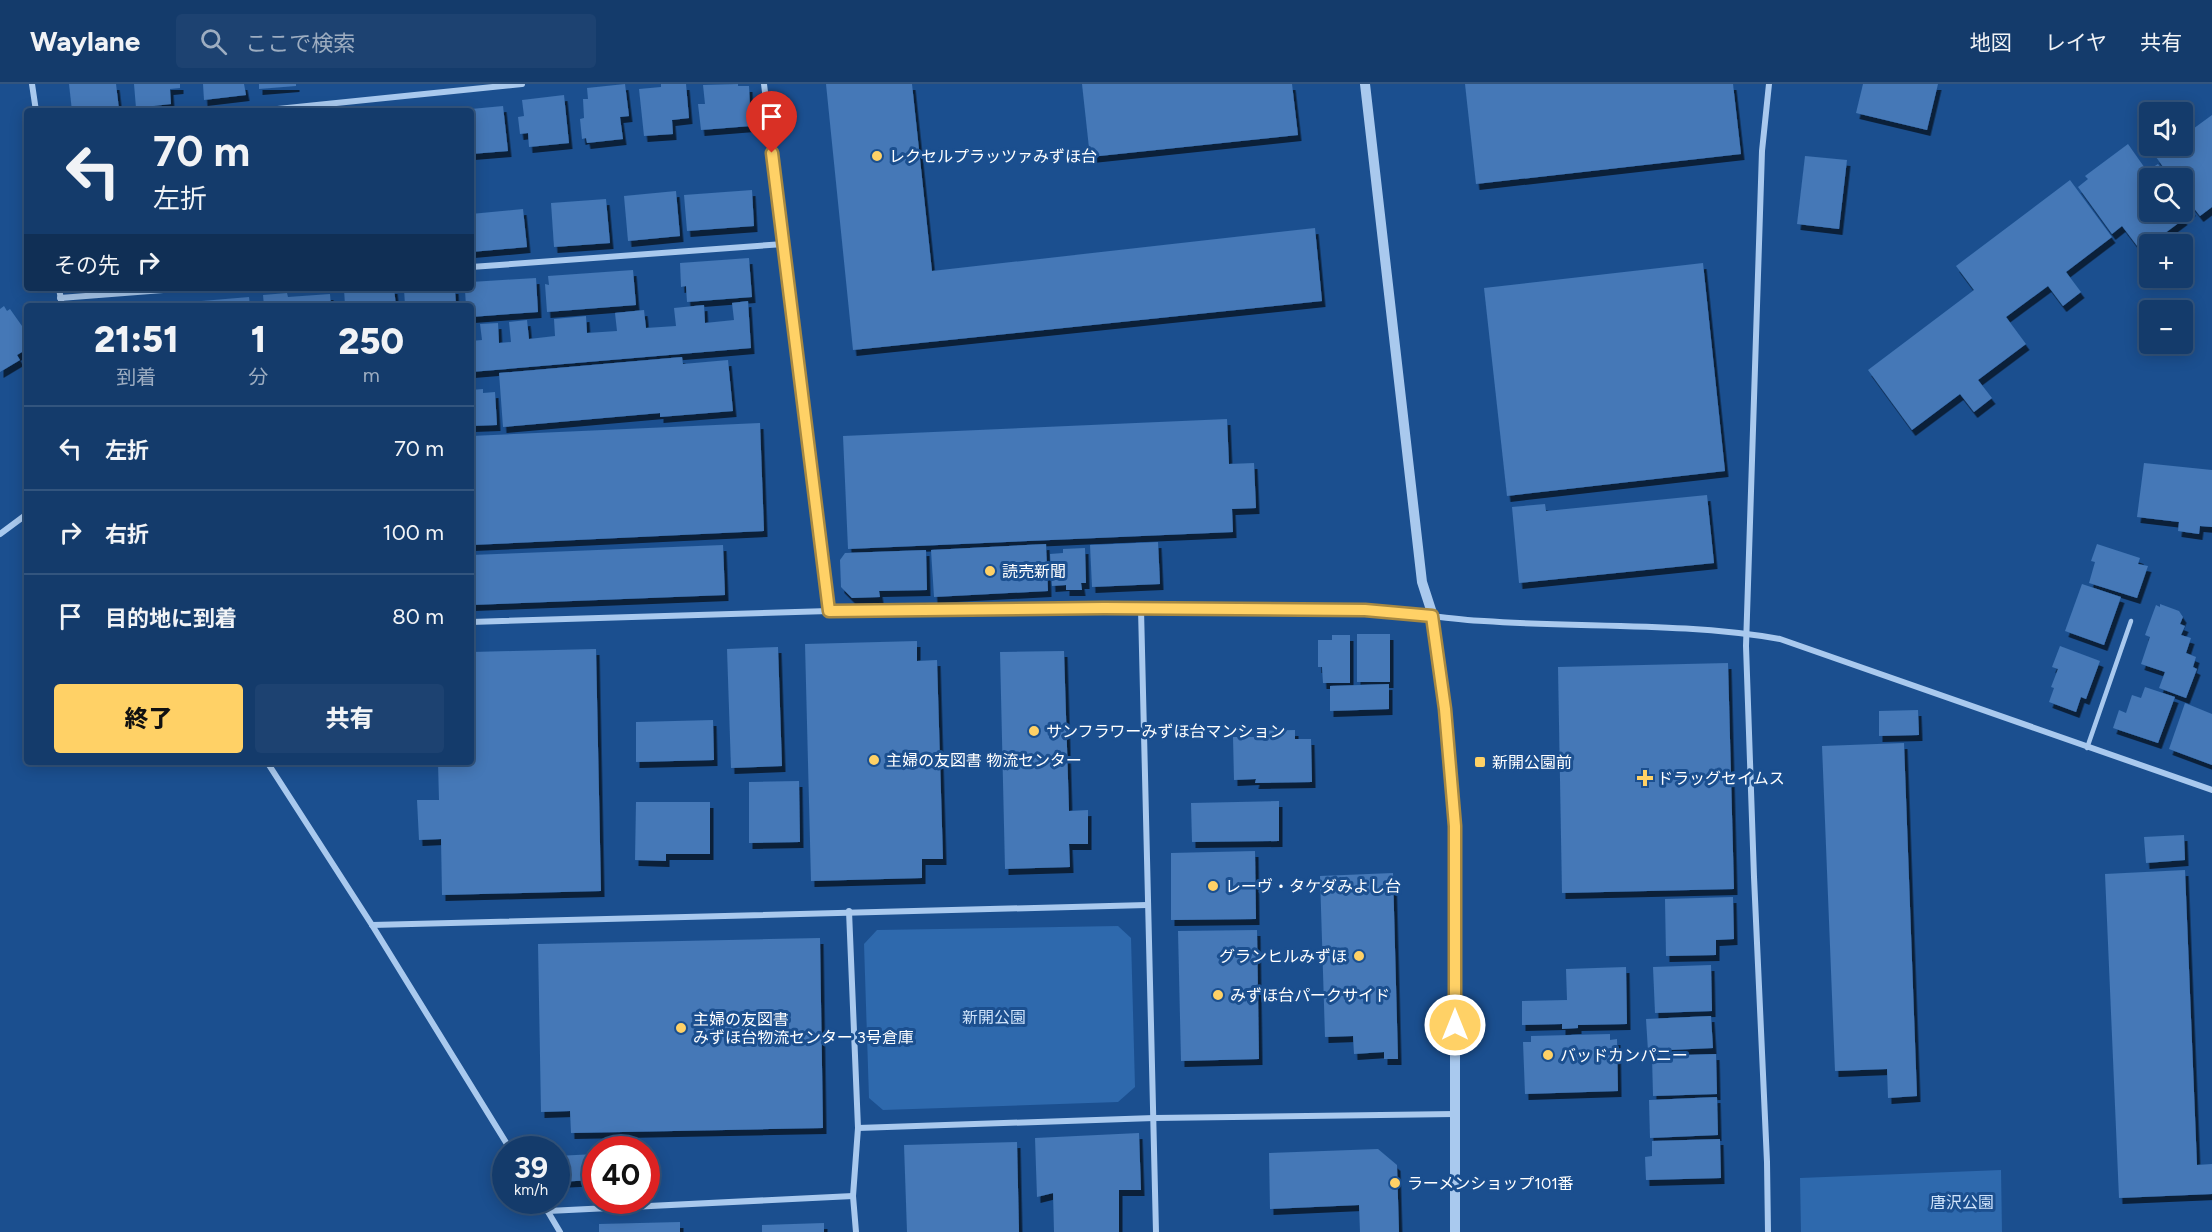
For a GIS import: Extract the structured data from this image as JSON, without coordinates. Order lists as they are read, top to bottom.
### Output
{
  "parks": ["新開公園", "唐沢公園"],
  "places": {
    "other": [
      "レクセルプラッツァみずほ台",
      "読売新聞",
      "サンフラワーみずほ台マンション",
      "主婦の友図書 物流センター",
      "レーヴ・タケダみよし台",
      "グランヒルみずほ",
      "みずほ台パークサイド",
      "主婦の友図書 みずほ台物流センター 3号倉庫",
      "バッドカンパニー",
      "ラーメンショップ101番"
    ],
    "transit": ["新開公園前"],
    "health": ["ドラッグセイムス"]
  },
  "page": {
    "header": "Waylane",
    "search": "ここで検索",
    "nav": ["地図", "レイヤ", "共有"],
    "map_buttons": ["+", "−"],
    "turn": ["70 m", "左折"],
    "then": "その先",
    "eta": [
      "21:51",
      "到着",
      "1",
      "分",
      "250",
      "m"
    ],
    "list": [
      {
        "name": "左折",
        "value": "70 m"
      },
      {
        "name": "右折",
        "value": "100 m"
      },
      {
        "name": "目的地に到着",
        "value": "80 m"
      }
    ],
    "buttons": ["終了", "共有"],
    "speed": "39 km/h",
    "limit": "40"
  }
}
